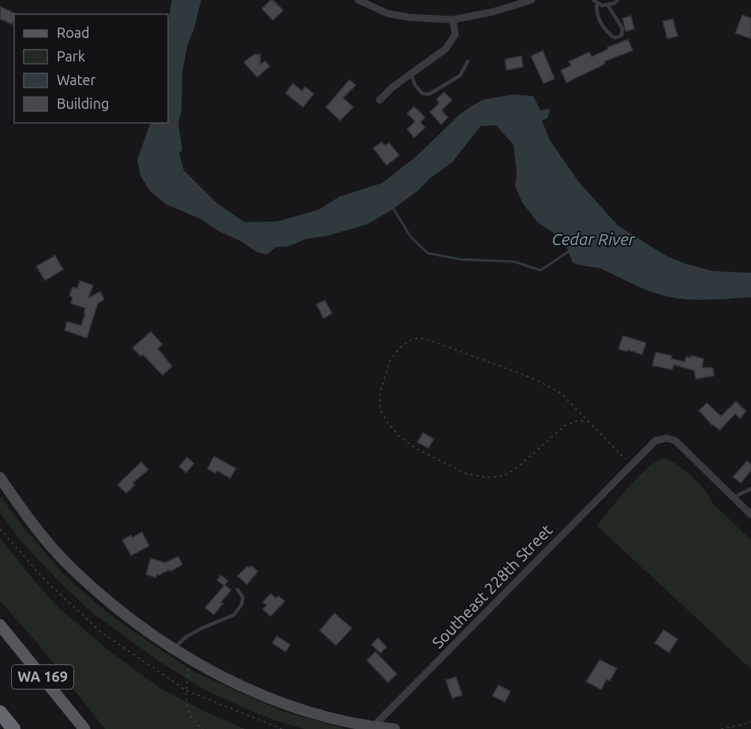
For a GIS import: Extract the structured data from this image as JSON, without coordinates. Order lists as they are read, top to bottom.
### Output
{
  "streets": {
    "main road": ["WA 169"],
    "street": ["Southeast 228th Street"]
  },
  "water": ["Cedar River"],
  "legend": [
    "Road",
    "Park",
    "Water",
    "Building"
  ]
}
